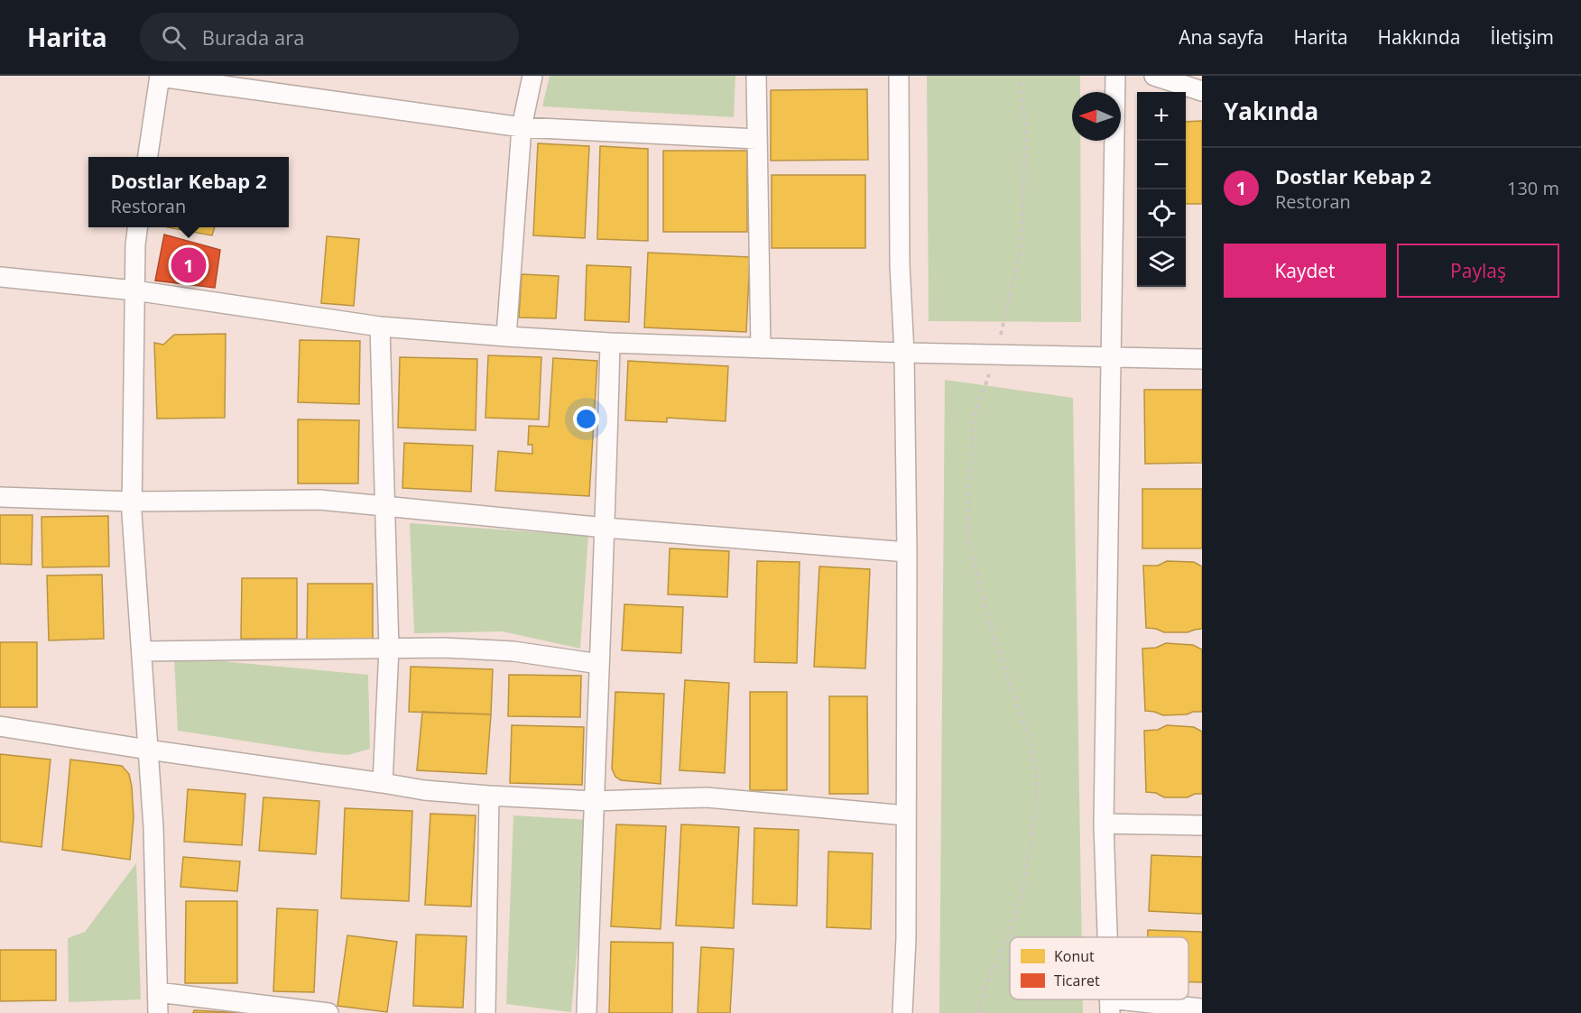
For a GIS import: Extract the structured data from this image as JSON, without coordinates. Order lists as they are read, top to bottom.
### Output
{
  "legend": ["Konut", "Ticaret"],
  "north": "left",
  "page": {
    "header": "Harita",
    "search": "Burada ara",
    "nav": [
      "Ana sayfa",
      "Harita",
      "Hakkında",
      "İletişim"
    ],
    "heading": "Yakında",
    "map_buttons": ["+", "−"],
    "list": [
      {
        "mark": "1",
        "name": "Dostlar Kebap 2",
        "note": "Restoran",
        "value": "130 m"
      }
    ],
    "popup": ["Dostlar Kebap 2", "Restoran"],
    "buttons": ["Kaydet", "Paylaş"],
    "pins": "1"
  }
}
